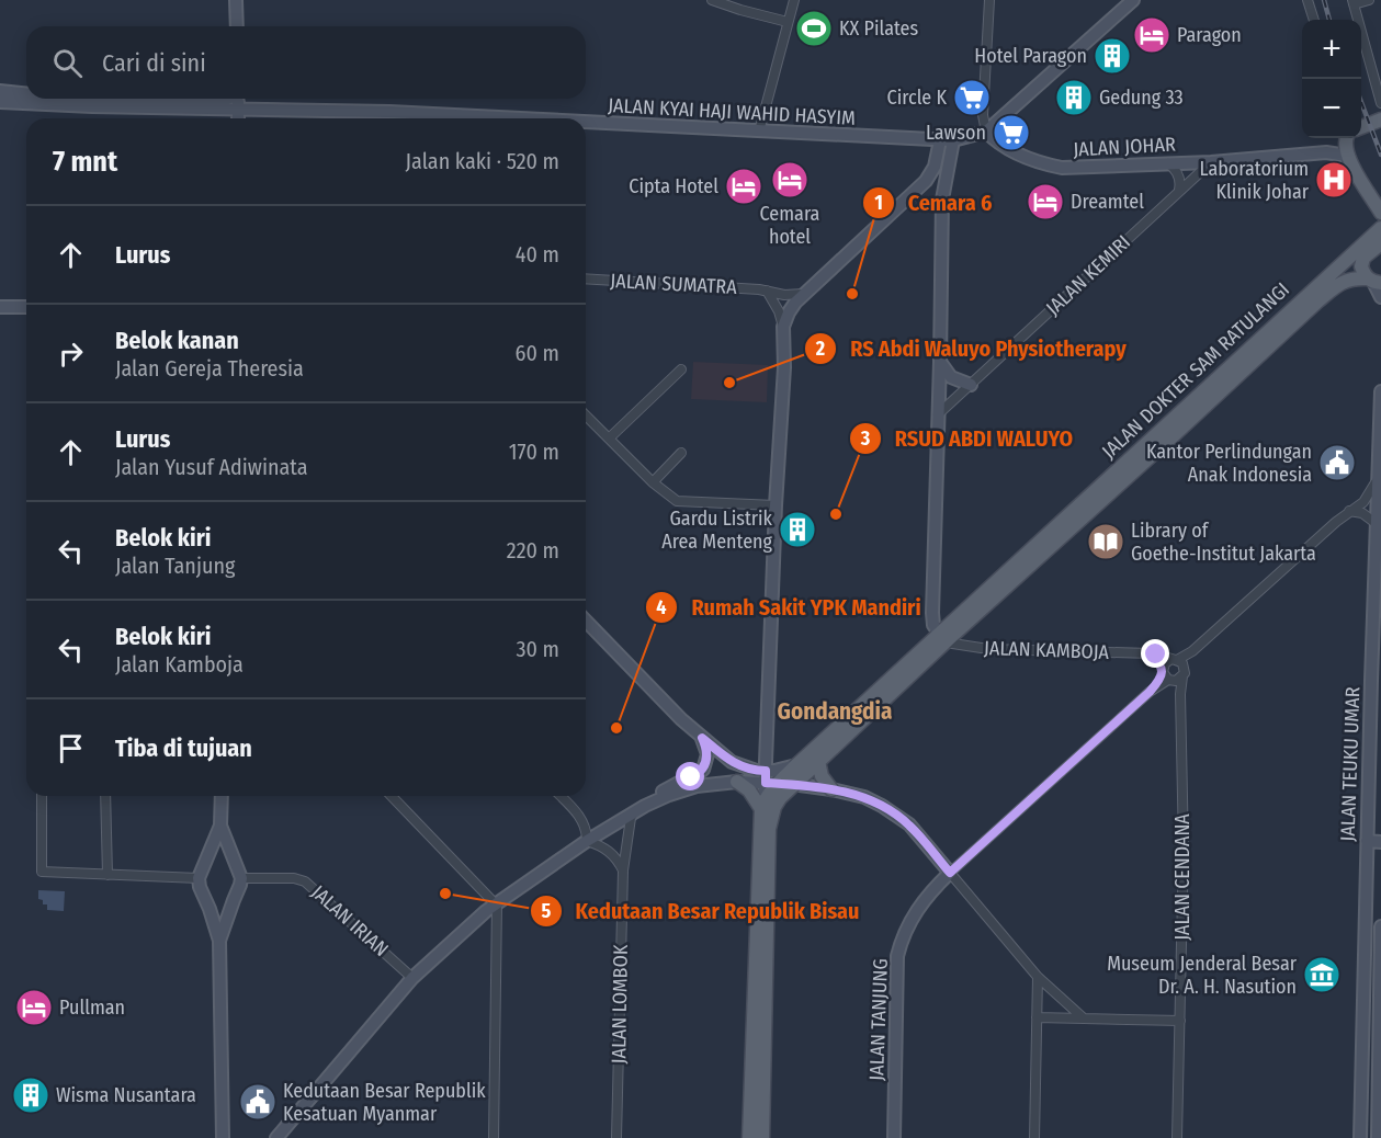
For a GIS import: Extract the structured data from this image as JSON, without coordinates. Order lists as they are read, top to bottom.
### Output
{
  "streets": {
    "main road": ["JALAN DOKTER SAM RATULANGI"],
    "street": [
      "JALAN KYAI HAJI WAHID HASYIM",
      "JALAN JOHAR",
      "JALAN KEMIRI",
      "JALAN SUMATRA",
      "JALAN KAMBOJA",
      "JALAN TEUKU UMAR",
      "JALAN CENDANA",
      "JALAN IRIAN",
      "JALAN LOMBOK",
      "JALAN TANJUNG"
    ]
  },
  "crossings": [
    ["JALAN KYAI HAJI WAHID HASYIM", "JALAN JOHAR"],
    ["JALAN JOHAR", "JALAN KEMIRI"],
    ["JALAN DOKTER SAM RATULANGI", "JALAN KAMBOJA"],
    ["JALAN KAMBOJA", "JALAN CENDANA"],
    ["JALAN CENDANA", "JALAN TANJUNG"]
  ],
  "districts": ["Gondangdia"],
  "places": {
    "sports": ["KX Pilates"],
    "hotel": [
      "Paragon",
      "Cemara hotel",
      "Cipta Hotel",
      "Dreamtel",
      "Pullman"
    ],
    "building": [
      "Hotel Paragon",
      "Gedung 33",
      "Gardu Listrik Area Menteng",
      "Wisma Nusantara"
    ],
    "supermarket": ["Circle K", "Lawson"],
    "hospital": ["Laboratorium Klinik Johar"],
    "other": [
      "Cemara 6",
      "RS Abdi Waluyo Physiotherapy",
      "RSUD ABDI WALUYO",
      "Rumah Sakit YPK Mandiri",
      "Kedutaan Besar Republik Bisau"
    ],
    "public building": ["Kantor Perlindungan Anak Indonesia", "Kedutaan Besar Republik Kesatuan Myanmar"],
    "library": ["Library of Goethe-Institut Jakarta"],
    "museum": ["Museum Jenderal Besar Dr. A. H. Nasution"]
  },
  "page": {
    "map_buttons": ["+", "−"],
    "search": "Cari di sini",
    "heading": ["7 mnt", "Jalan kaki · 520 m"],
    "list": [
      ["Lurus", "40 m"],
      ["Belok kanan", "Jalan Gereja Theresia", "60 m"],
      ["Lurus", "Jalan Yusuf Adiwinata", "170 m"],
      ["Belok kiri", "Jalan Tanjung", "220 m"],
      ["Belok kiri", "Jalan Kamboja", "30 m"],
      "Tiba di tujuan"
    ]
  }
}
